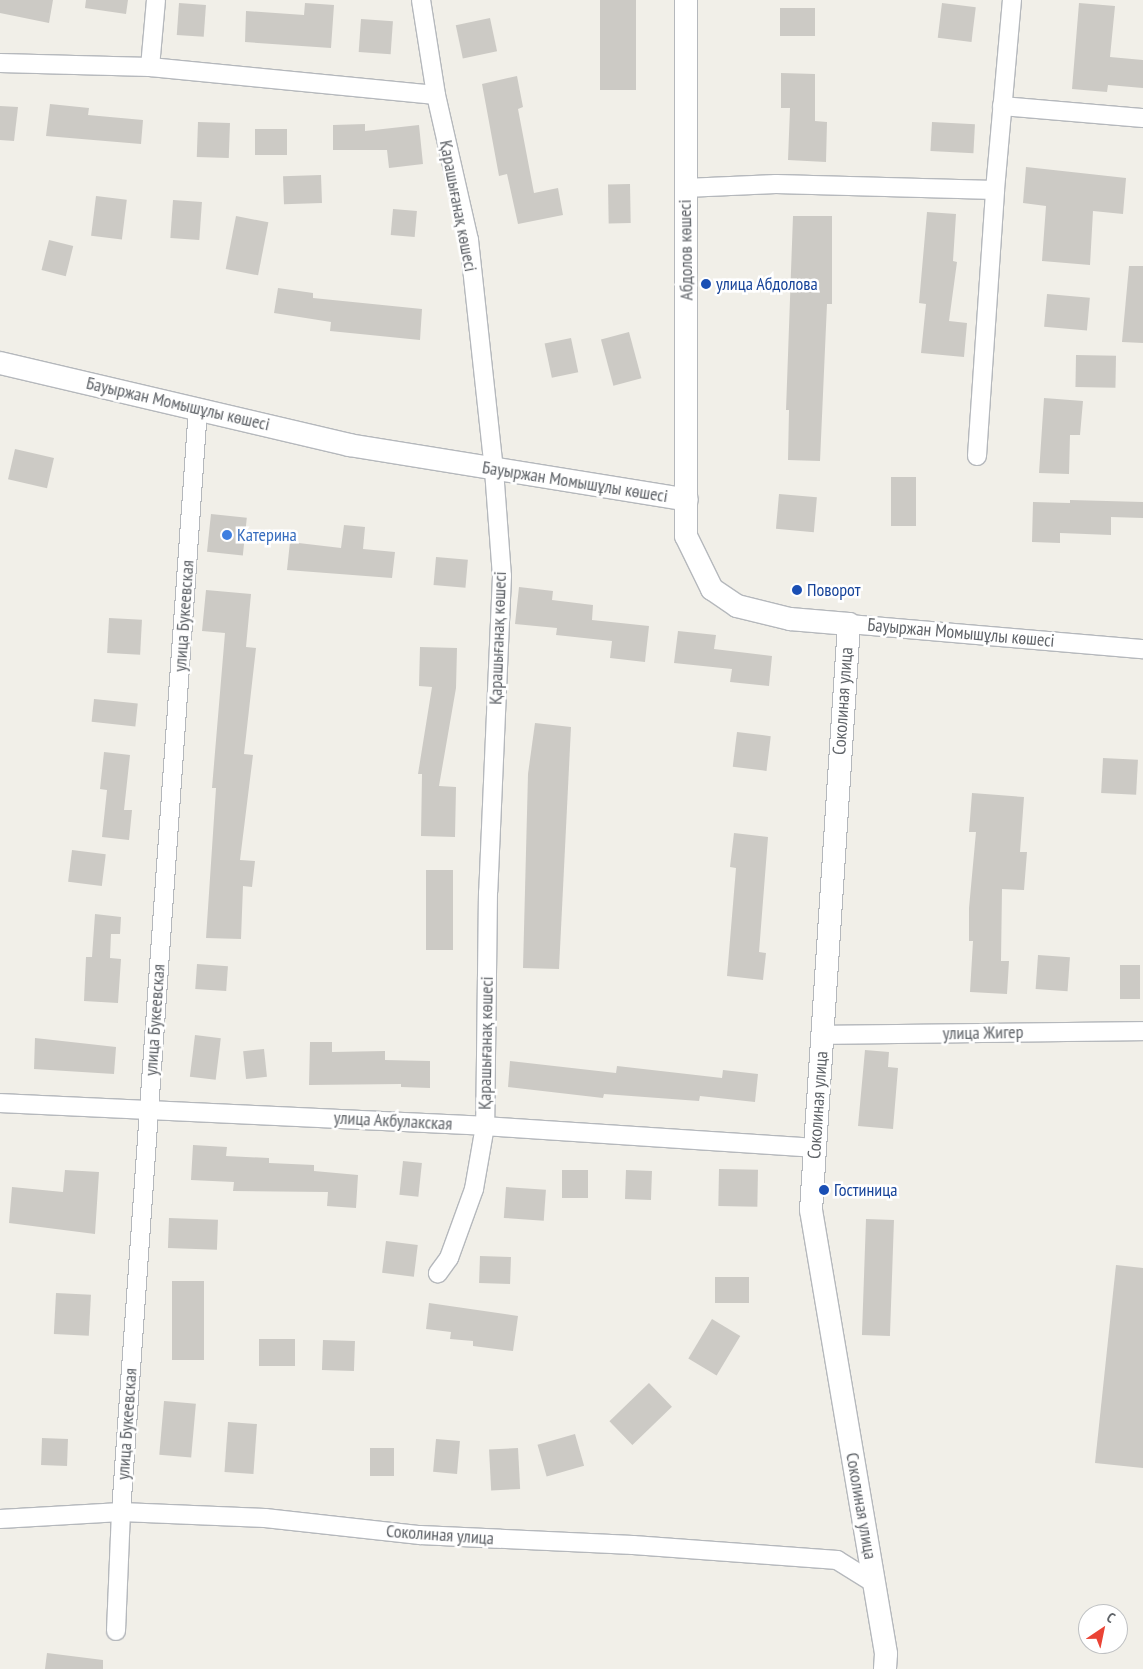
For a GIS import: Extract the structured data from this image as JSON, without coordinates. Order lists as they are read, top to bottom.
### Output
{
  "streets": {
    "street": [
      "Қарашығанақ көшесі",
      "Абдолов көшесі",
      "Бауыржан Момышұлы көшесі",
      "улица Букеевская",
      "Соколиная улица",
      "улица Жигер",
      "улица Акбулакская"
    ]
  },
  "crossings": [
    ["Қарашығанақ көшесі", "Бауыржан Момышұлы көшесі"],
    ["Қарашығанақ көшесі", "улица Акбулакская"],
    ["Абдолов көшесі", "Бауыржан Момышұлы көшесі"],
    ["Бауыржан Момышұлы көшесі", "улица Букеевская"],
    ["Бауыржан Момышұлы көшесі", "Соколиная улица"],
    ["улица Букеевская", "Соколиная улица"],
    ["улица Букеевская", "улица Акбулакская"],
    ["Соколиная улица", "улица Жигер"],
    ["Соколиная улица", "улица Акбулакская"]
  ],
  "places": [
    "улица Абдолова",
    "Катерина",
    "Поворот",
    "Гостиница"
  ],
  "north": "top right"
}
